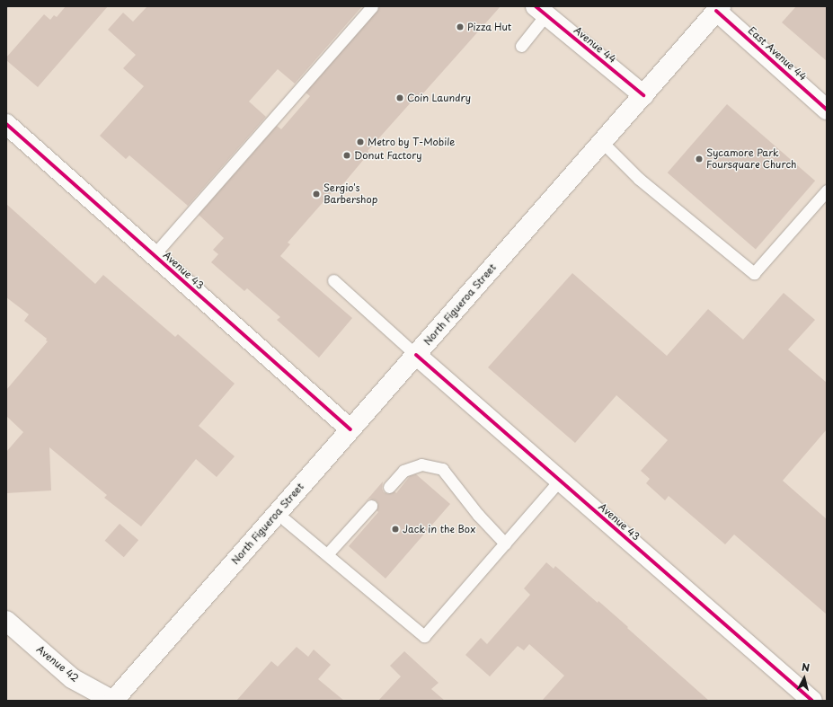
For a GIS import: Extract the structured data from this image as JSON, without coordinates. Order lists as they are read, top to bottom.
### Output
{
  "streets": {
    "street": [
      "Avenue 44",
      "East Avenue 44",
      "Avenue 43",
      "North Figueroa Street",
      "Avenue 42"
    ]
  },
  "crossings": [
    ["Avenue 44", "North Figueroa Street"],
    ["East Avenue 44", "North Figueroa Street"],
    ["Avenue 43", "North Figueroa Street"],
    ["North Figueroa Street", "Avenue 42"]
  ],
  "places": [
    "Pizza Hut",
    "Coin Laundry",
    "Metro by T-Mobile",
    "Donut Factory",
    "Sycamore Park Foursquare Church",
    "Sergio's Barbershop",
    "Jack in the Box"
  ],
  "north": "top"
}
